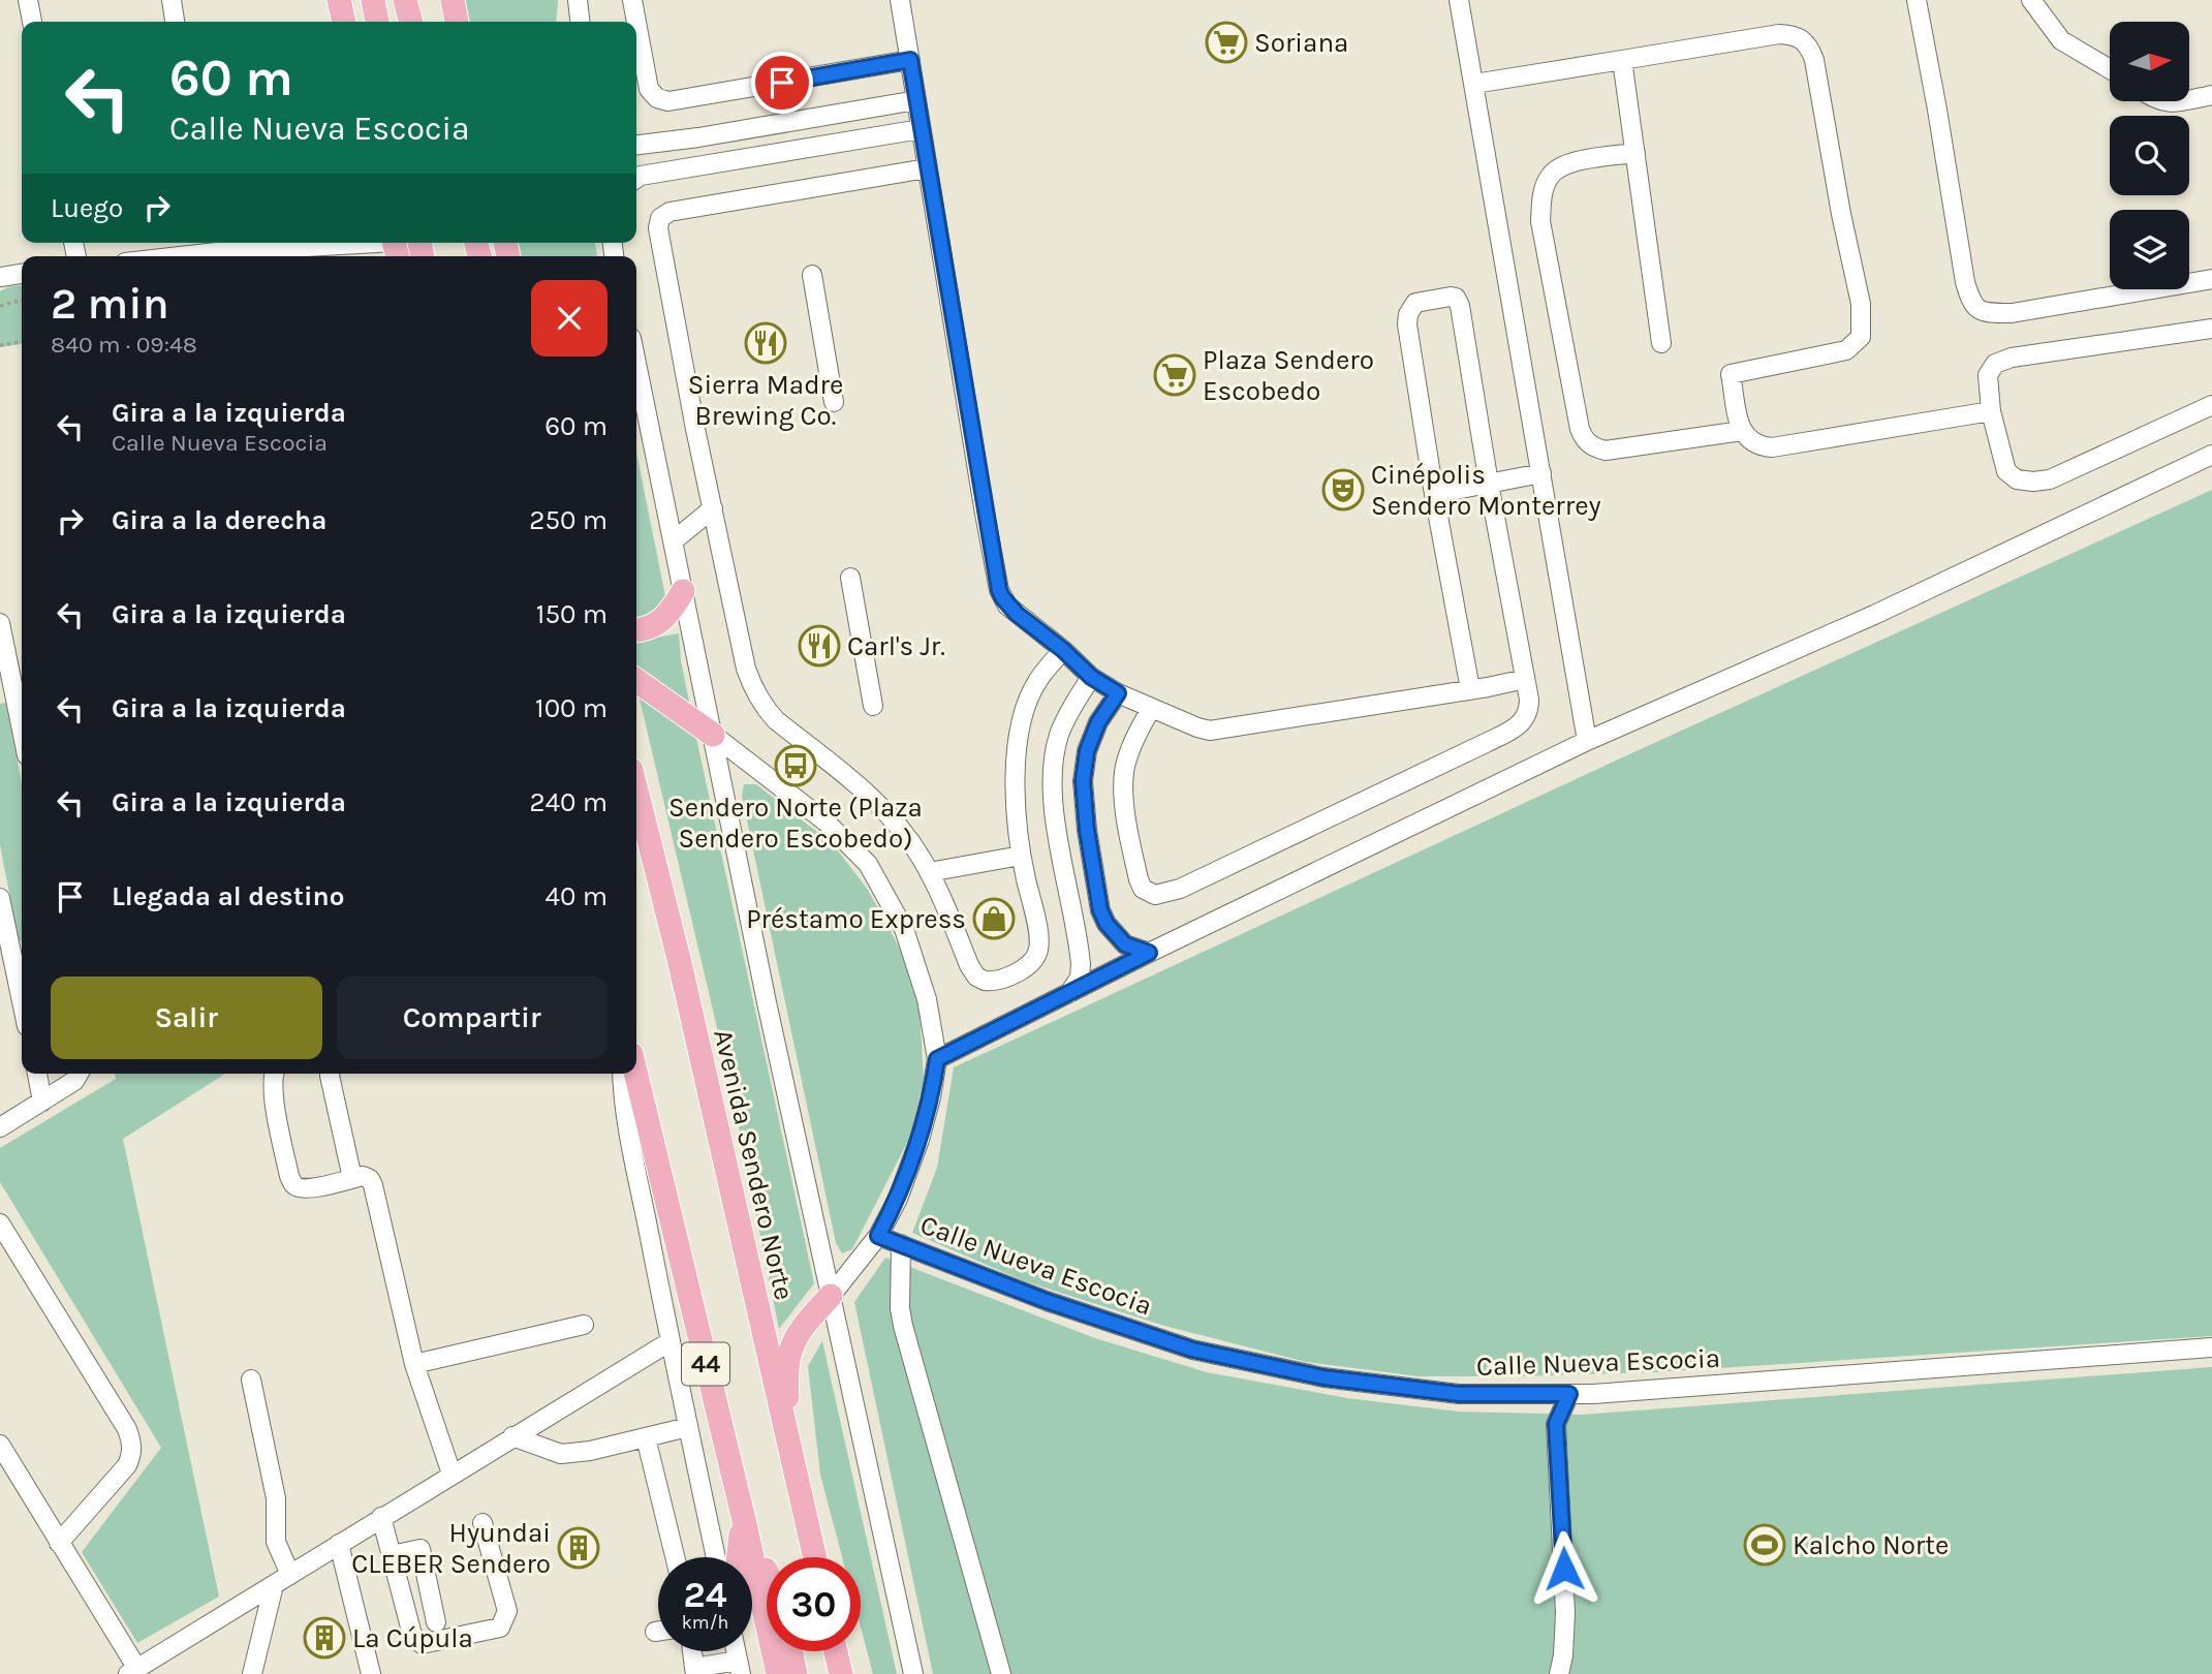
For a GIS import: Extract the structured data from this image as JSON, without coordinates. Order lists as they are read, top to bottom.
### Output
{
  "streets": {
    "main road": ["Avenida Sendero Norte", "44"],
    "street": ["Calle Nueva Escocia"]
  },
  "places": {
    "supermarket": ["Soriana", "Plaza Sendero Escobedo"],
    "restaurant": ["Sierra Madre Brewing Co.", "Carl's Jr."],
    "theatre": ["Cinépolis Sendero Monterrey"],
    "bus stop": ["Sendero Norte (Plaza Sendero Escobedo)"],
    "shop": ["Préstamo Express"],
    "sports": ["Kalcho Norte"],
    "building": ["Hyundai CLEBER Sendero", "La Cúpula"]
  },
  "north": "right",
  "page": {
    "turn": ["60 m", "Calle Nueva Escocia"],
    "then": "Luego",
    "heading": ["2 min", "840 m · 09:48"],
    "list": [
      {
        "name": "Gira a la izquierda",
        "note": "Calle Nueva Escocia",
        "value": "60 m"
      },
      {
        "name": "Gira a la derecha",
        "value": "250 m"
      },
      {
        "name": "Gira a la izquierda",
        "value": "150 m"
      },
      {
        "name": "Gira a la izquierda",
        "value": "100 m"
      },
      {
        "name": "Gira a la izquierda",
        "value": "240 m"
      },
      {
        "name": "Llegada al destino",
        "value": "40 m"
      }
    ],
    "buttons": ["Salir", "Compartir"],
    "speed": "24 km/h",
    "limit": "30"
  }
}
